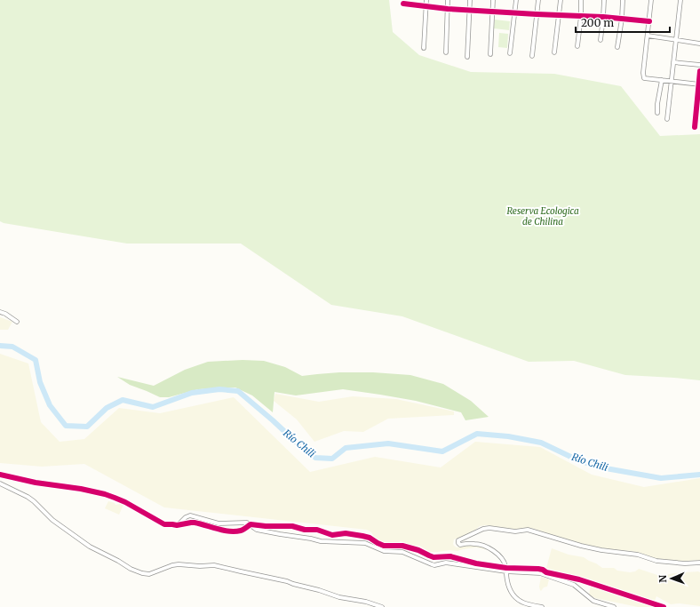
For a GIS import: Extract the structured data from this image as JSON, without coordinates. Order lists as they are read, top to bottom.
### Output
{
  "water": ["Río Chili"],
  "parks": ["Reserva Ecologica de Chilina"],
  "scale_bar": "200 m",
  "north": "left"
}
